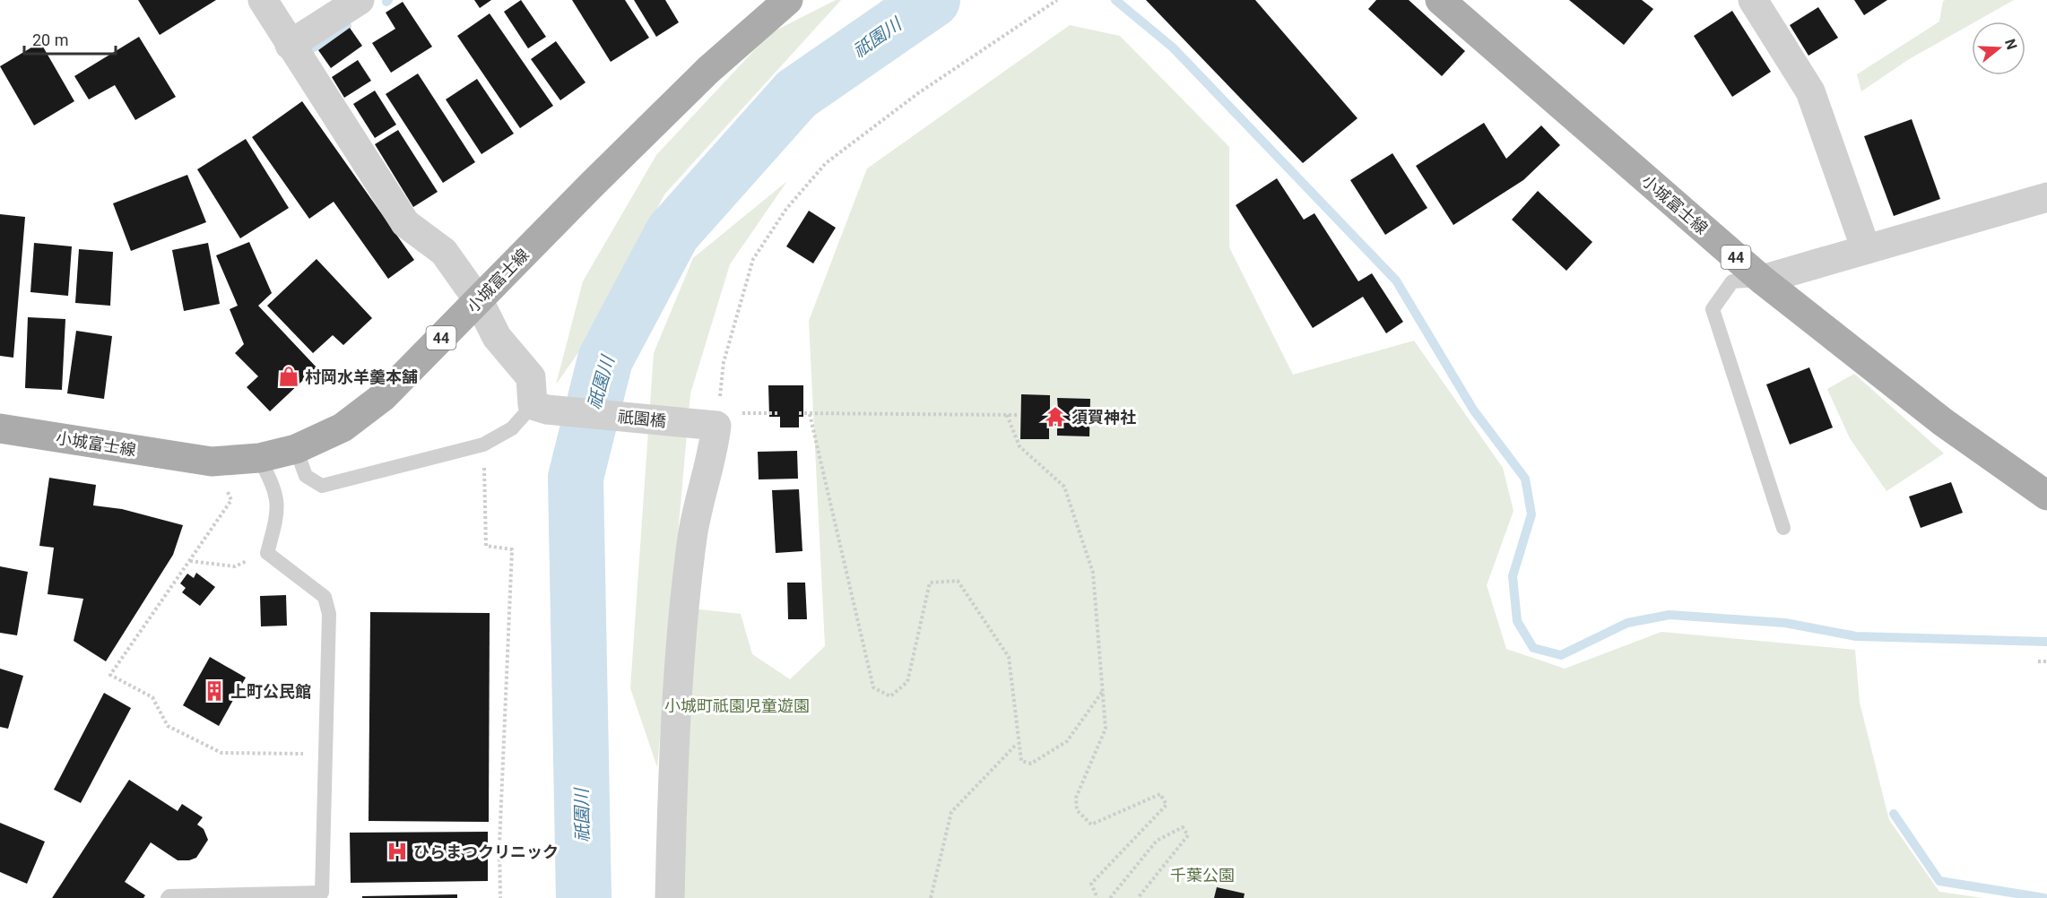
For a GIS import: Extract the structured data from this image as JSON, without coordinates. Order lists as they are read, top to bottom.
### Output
{
  "streets": {
    "main road": ["小城富士線", "44"],
    "street": ["祇園橋"]
  },
  "water": ["祇園川"],
  "parks": ["小城町祇園児童遊園", "千葉公園"],
  "places": {
    "shop": ["村岡水羊羹本舗"],
    "temple": ["須賀神社"],
    "building": ["上町公民館"],
    "hospital": ["ひらまつクリニック"]
  },
  "scale_bar": "20 m",
  "north": "right"
}
